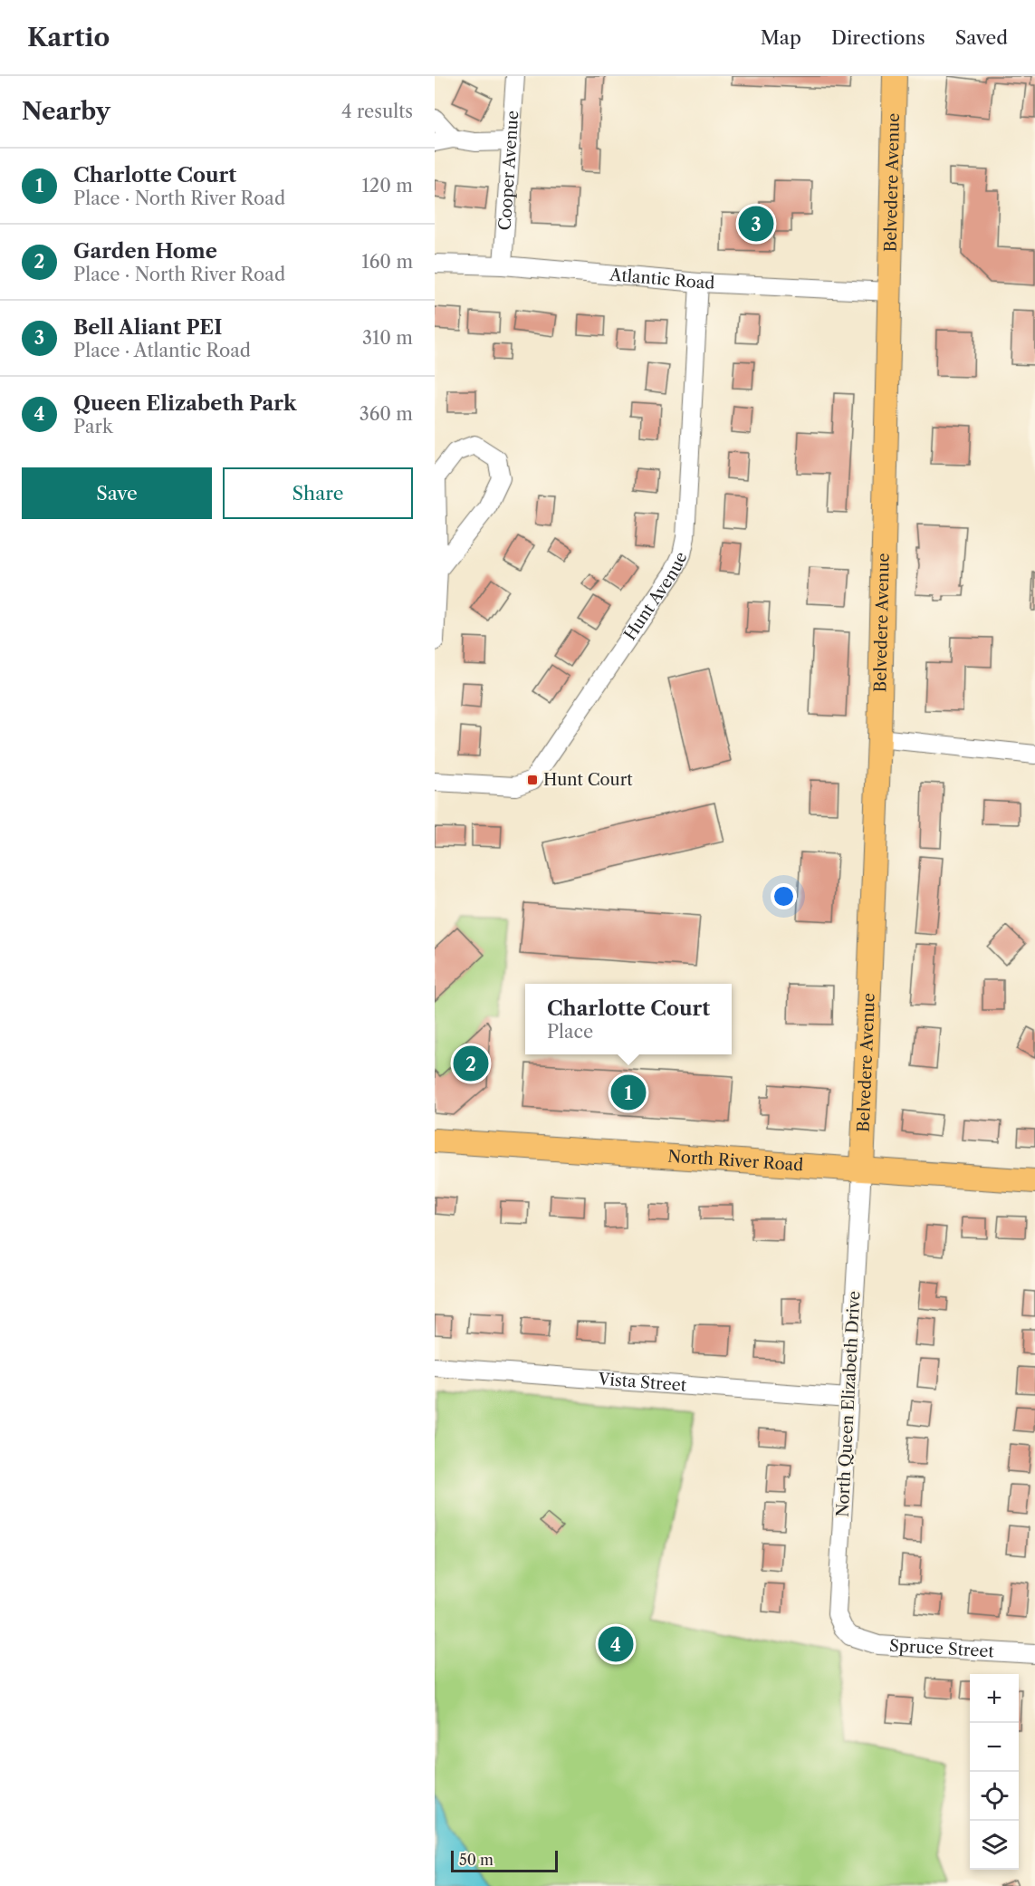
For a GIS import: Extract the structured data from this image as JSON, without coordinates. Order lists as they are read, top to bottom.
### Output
{
  "streets": {
    "main road": ["Belvedere Avenue", "North River Road"],
    "street": [
      "Cooper Avenue",
      "Atlantic Road",
      "Hunt Avenue",
      "Vista Street",
      "North Queen Elizabeth Drive",
      "Spruce Street"
    ]
  },
  "crossings": [
    ["Cooper Avenue", "Atlantic Road"],
    ["Belvedere Avenue", "Atlantic Road"],
    ["Belvedere Avenue", "North River Road"],
    ["Belvedere Avenue", "North Queen Elizabeth Drive"],
    ["Atlantic Road", "Hunt Avenue"],
    ["North River Road", "North Queen Elizabeth Drive"],
    ["Vista Street", "North Queen Elizabeth Drive"],
    ["North Queen Elizabeth Drive", "Spruce Street"]
  ],
  "places": {
    "transit": ["Hunt Court"]
  },
  "scale_bar": "50 m",
  "page": {
    "header": "Kartio",
    "nav": ["Map", "Directions", "Saved"],
    "heading": ["Nearby", "4 results"],
    "list": [
      {
        "mark": "1",
        "name": "Charlotte Court",
        "note": "Place · North River Road",
        "value": "120 m"
      },
      {
        "mark": "2",
        "name": "Garden Home",
        "note": "Place · North River Road",
        "value": "160 m"
      },
      {
        "mark": "3",
        "name": "Bell Aliant PEI",
        "note": "Place · Atlantic Road",
        "value": "310 m"
      },
      {
        "mark": "4",
        "name": "Queen Elizabeth Park",
        "note": "Park",
        "value": "360 m"
      }
    ],
    "pins": [
      "3",
      "2",
      "1",
      "4"
    ],
    "buttons": ["Save", "Share"],
    "popup": ["Charlotte Court", "Place"],
    "map_buttons": ["+", "−"],
    "scale": "50 m"
  }
}
